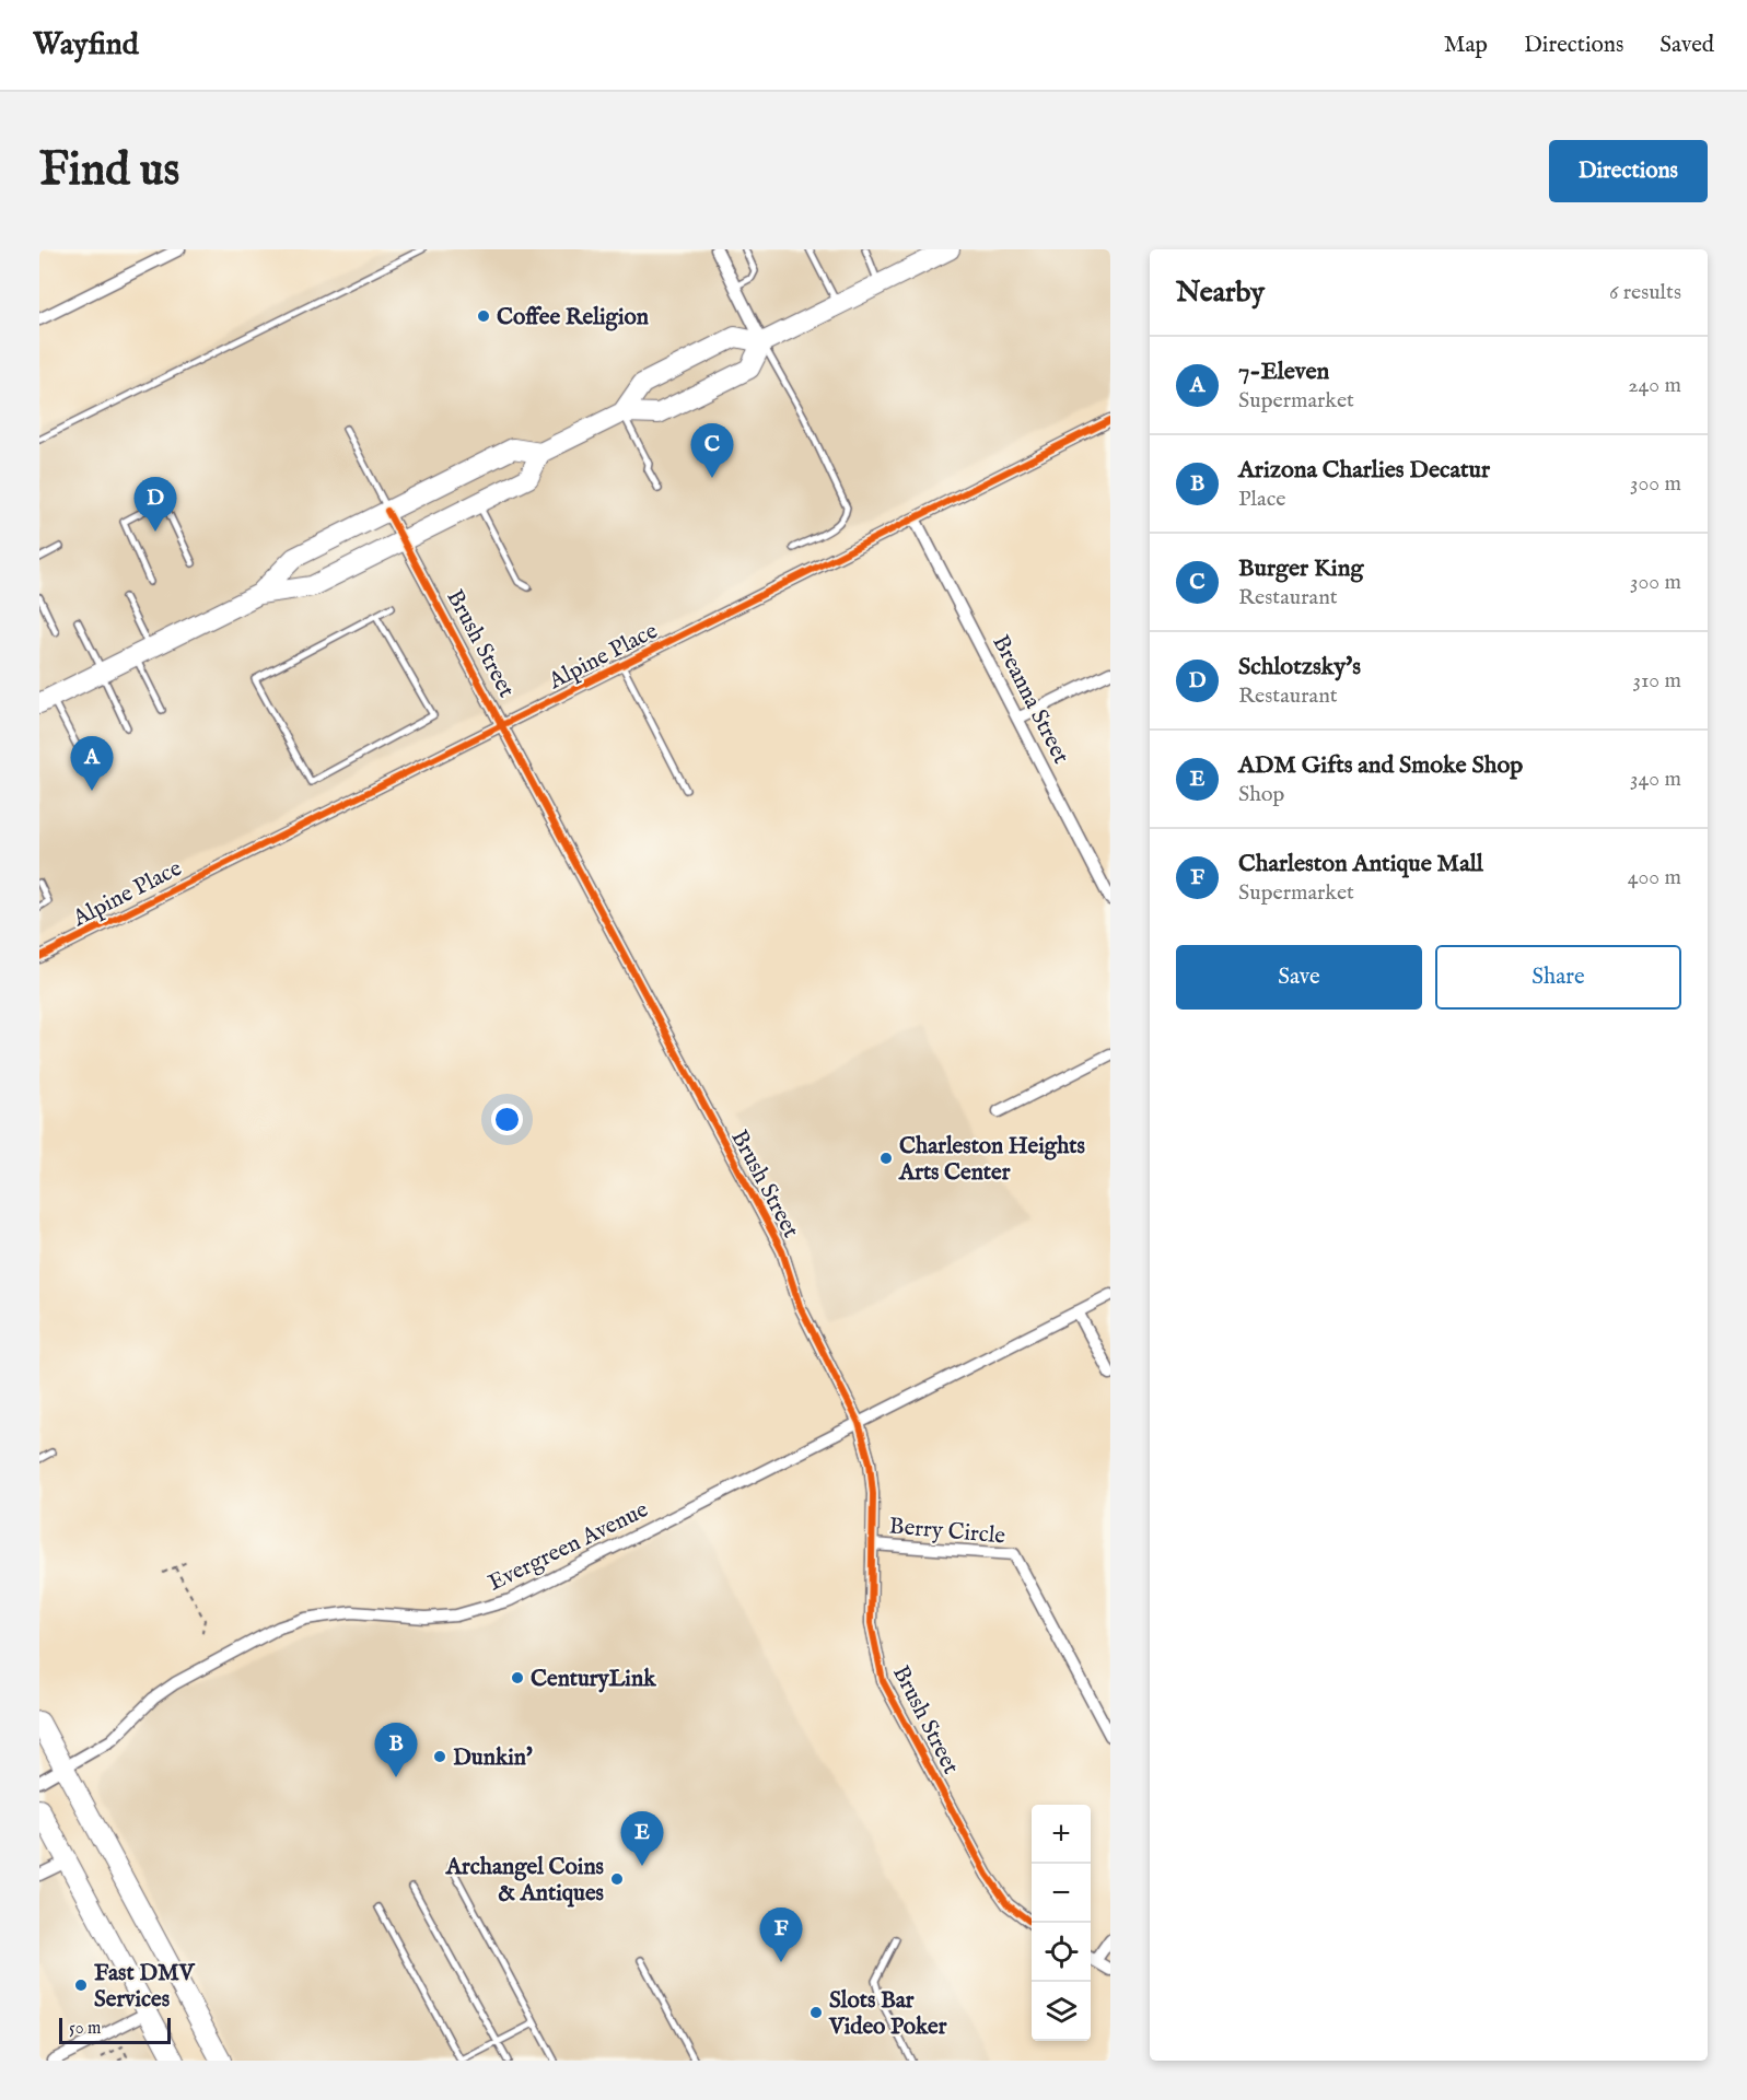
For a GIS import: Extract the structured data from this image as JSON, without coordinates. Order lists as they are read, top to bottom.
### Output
{
  "streets": {
    "street": [
      "Brush Street",
      "Alpine Place",
      "Breanna Street",
      "Berry Circle",
      "Evergreen Avenue"
    ]
  },
  "crossings": [
    ["Brush Street", "Alpine Place"],
    ["Brush Street", "Berry Circle"],
    ["Brush Street", "Evergreen Avenue"],
    ["Alpine Place", "Breanna Street"]
  ],
  "places": [
    "Coffee Religion",
    "Charleston Heights Arts Center",
    "CenturyLink",
    "Dunkin'",
    "Archangel Coins & Antiques",
    "Fast DMV Services",
    "Slots Bar Video Poker"
  ],
  "scale_bar": "50 m",
  "page": {
    "header": "Wayfind",
    "nav": ["Map", "Directions", "Saved"],
    "buttons": [
      "Directions",
      ["Save", "Share"]
    ],
    "title": "Find us",
    "heading": ["Nearby", "6 results"],
    "list": [
      {
        "mark": "A",
        "name": "7-Eleven",
        "note": "Supermarket",
        "value": "240 m"
      },
      {
        "mark": "B",
        "name": "Arizona Charlies Decatur",
        "note": "Place",
        "value": "300 m"
      },
      {
        "mark": "C",
        "name": "Burger King",
        "note": "Restaurant",
        "value": "300 m"
      },
      {
        "mark": "D",
        "name": "Schlotzsky's",
        "note": "Restaurant",
        "value": "310 m"
      },
      {
        "mark": "E",
        "name": "ADM Gifts and Smoke Shop",
        "note": "Shop",
        "value": "340 m"
      },
      {
        "mark": "F",
        "name": "Charleston Antique Mall",
        "note": "Supermarket",
        "value": "400 m"
      }
    ],
    "pins": [
      "C",
      "D",
      "A",
      "B",
      "E",
      "F"
    ],
    "map_buttons": ["+", "−"],
    "scale": "50 m"
  }
}
